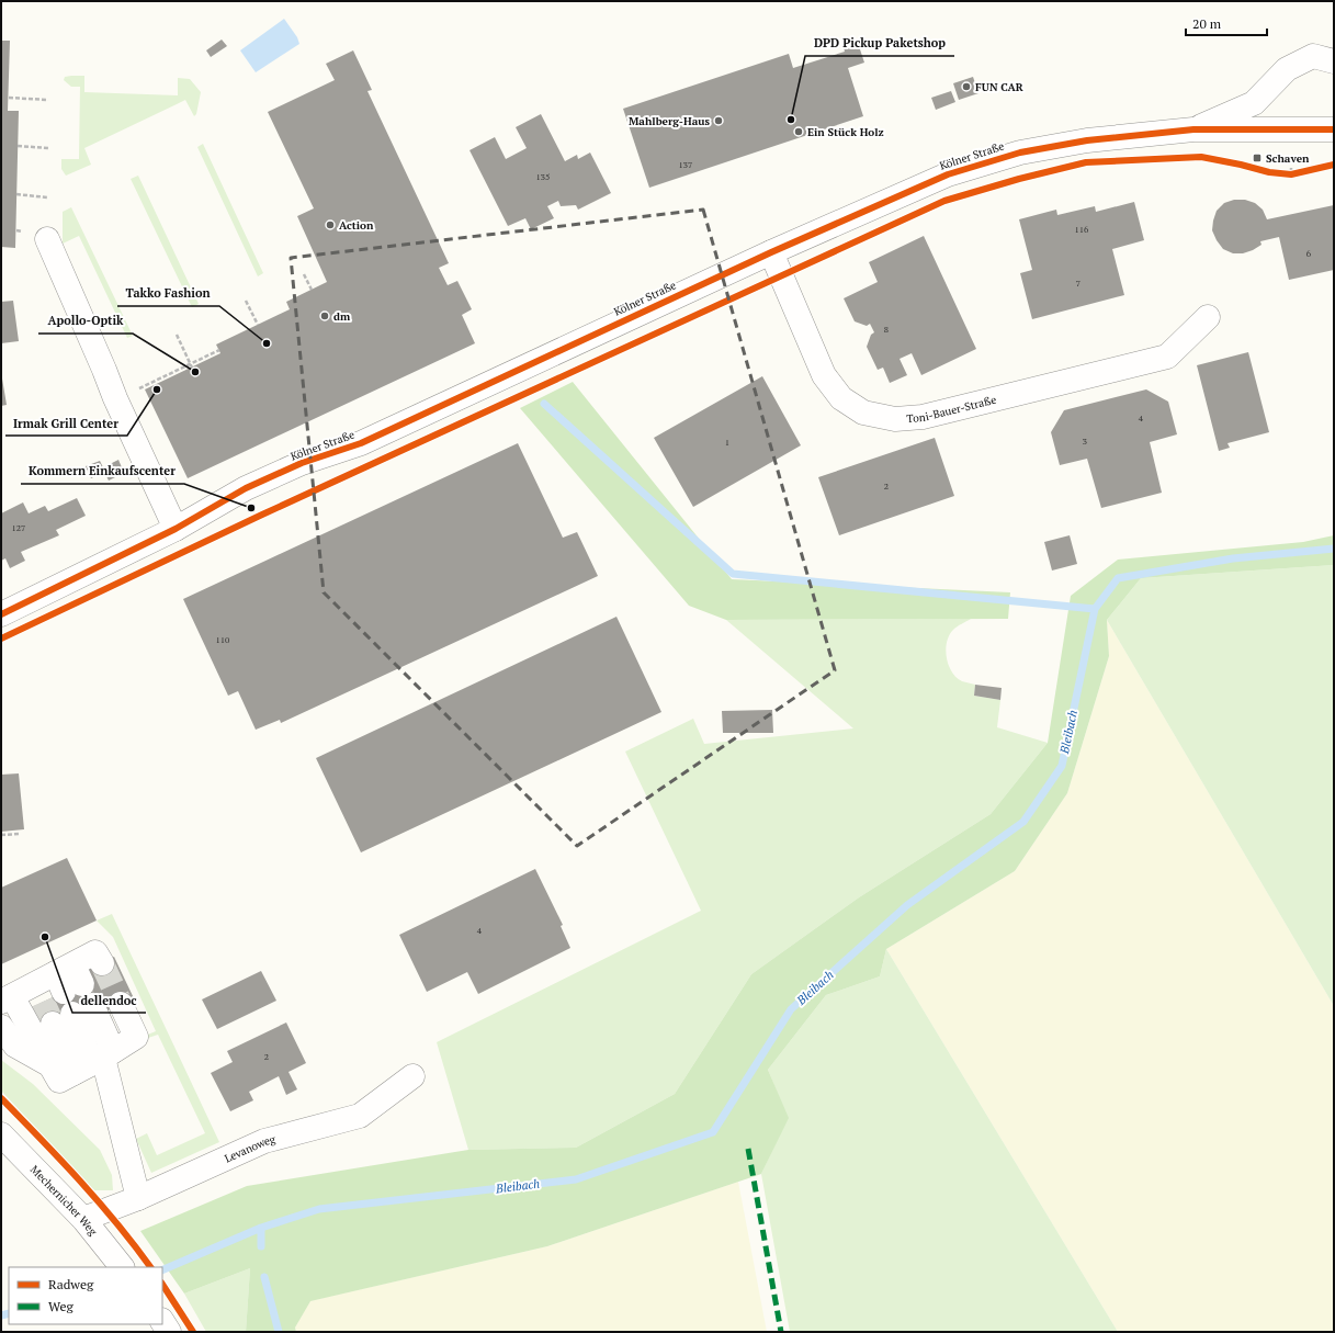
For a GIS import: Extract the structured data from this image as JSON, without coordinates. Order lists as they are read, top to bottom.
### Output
{
  "streets": {
    "street": [
      "Kölner Straße",
      "Toni-Bauer-Straße",
      "Levanoweg",
      "Mechernicher Weg"
    ]
  },
  "crossings": [
    ["Kölner Straße", "Toni-Bauer-Straße"],
    ["Levanoweg", "Mechernicher Weg"]
  ],
  "water": ["Bleibach"],
  "places": {
    "other": [
      "FUN CAR",
      "DPD Pickup Paketshop",
      "Mahlberg-Haus",
      "Ein Stück Holz",
      "Action",
      "dm",
      "Takko Fashion",
      "Apollo-Optik",
      "Irmak Grill Center",
      "Kommern Einkaufscenter",
      "dellendoc"
    ],
    "transit": ["Schaven"]
  },
  "house_numbers": [
    "137",
    "135",
    "116",
    "6",
    "7",
    "8",
    "4",
    "3",
    "1",
    "2",
    "127",
    "110",
    "4",
    "2"
  ],
  "legend": ["Radweg", "Weg"],
  "scale_bar": "20 m"
}
